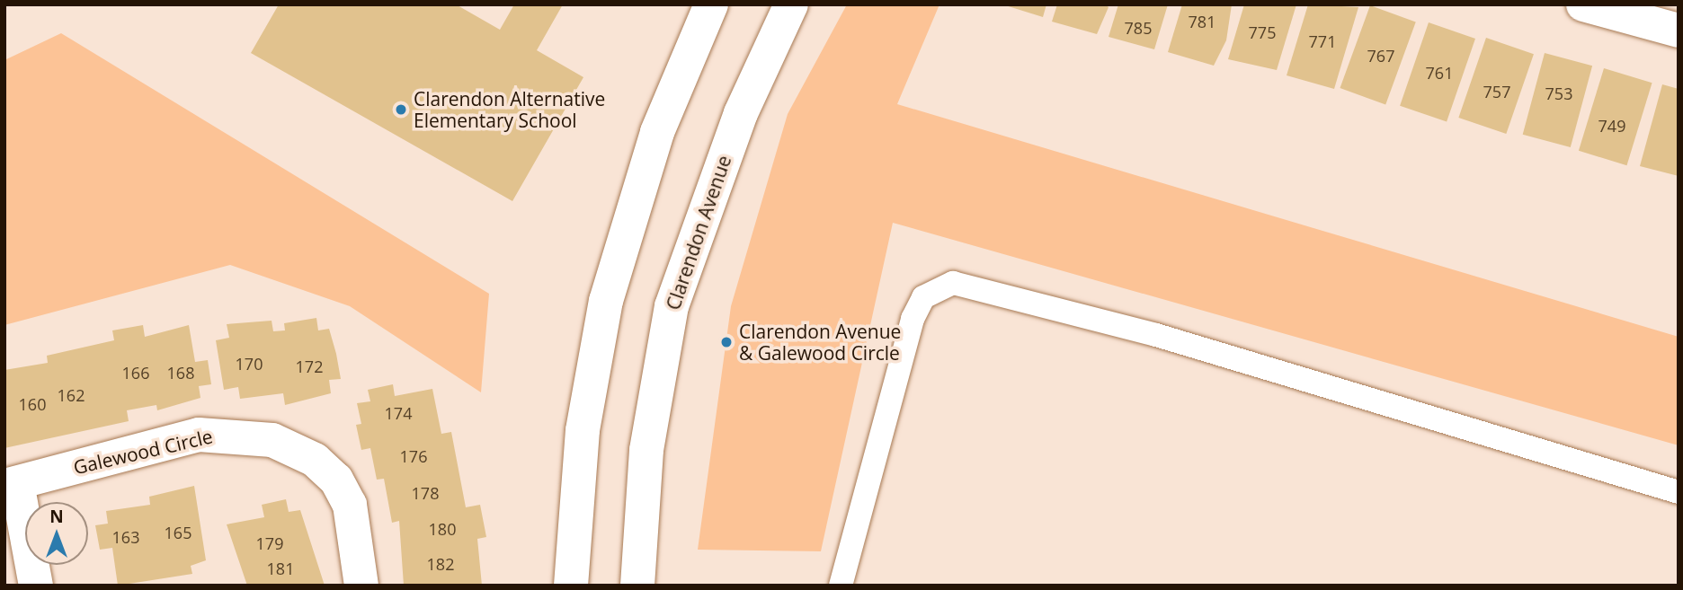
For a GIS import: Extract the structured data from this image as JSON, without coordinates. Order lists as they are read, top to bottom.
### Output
{
  "streets": {
    "main road": ["Clarendon Avenue", "Galewood Circle"]
  },
  "places": ["Clarendon Alternative Elementary School", "Clarendon Avenue & Galewood Circle"],
  "house_numbers": [
    "781",
    "785",
    "775",
    "771",
    "767",
    "761",
    "757",
    "753",
    "749",
    "170",
    "172",
    "166",
    "168",
    "162",
    "160",
    "174",
    "176",
    "178",
    "180",
    "165",
    "163",
    "179",
    "182",
    "181"
  ],
  "north": "top"
}
